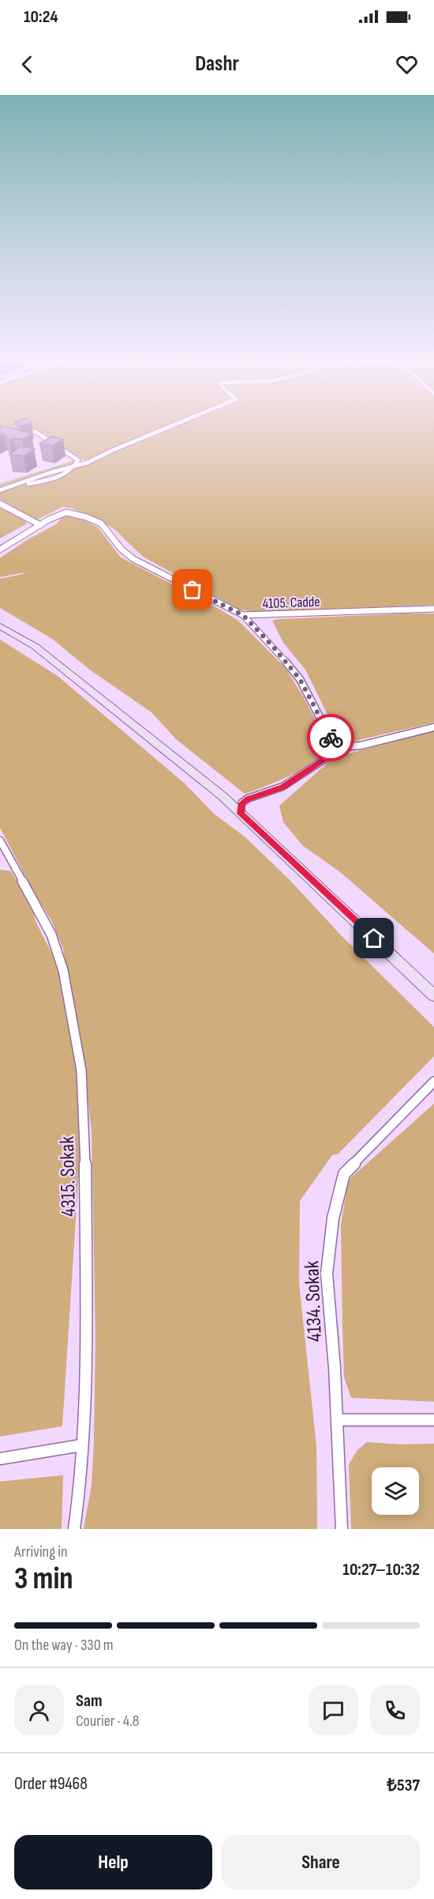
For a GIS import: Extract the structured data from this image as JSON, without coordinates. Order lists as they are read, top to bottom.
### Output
{
  "streets": {
    "street": ["4105. Cadde", "4315. Sokak", "4134. Sokak"]
  },
  "page": {
    "status": "10:24",
    "header": "Dashr",
    "heading": ["3 min", "Arriving in", "10:27–10:32"],
    "panel": [
      "Sam",
      "Courier · 4.8",
      "Order #9468",
      "₺537"
    ],
    "bar": "On the way · 330 m",
    "buttons": ["Help", "Share"]
  }
}
